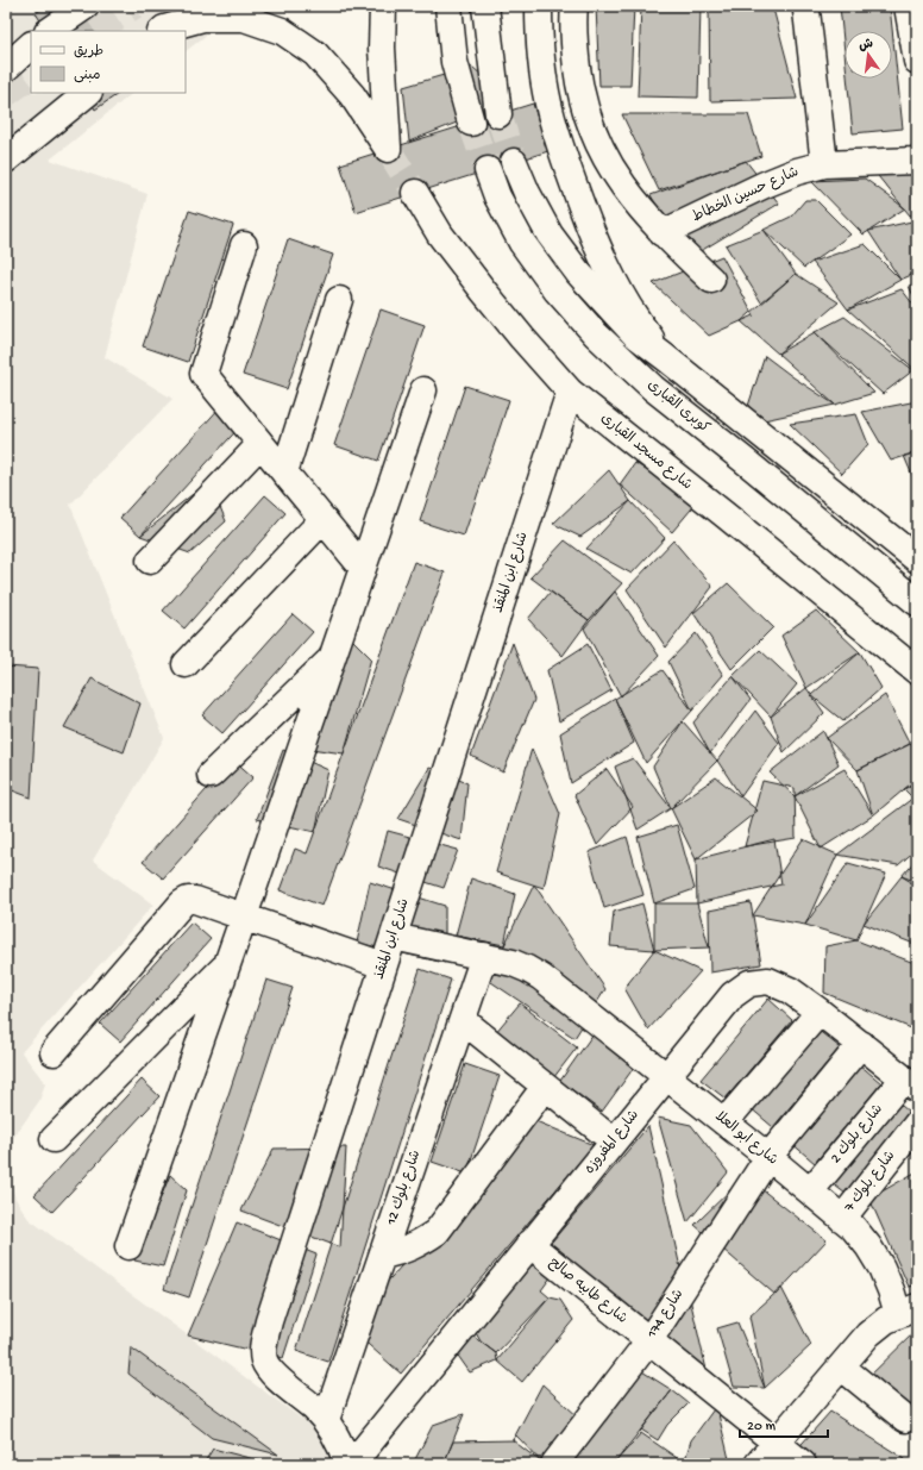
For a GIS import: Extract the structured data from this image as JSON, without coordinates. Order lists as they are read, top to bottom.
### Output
{
  "streets": {
    "street": [
      "شارع حسين الخطاط",
      "كوبرى القبارى",
      "شارع مسجد القبارى",
      "شارع ابن المنقذ",
      "شارع بلوك 2",
      "شارع ابو العلا",
      "شارع المفروزه",
      "شارع بلوك 7",
      "شارع بلوك 12",
      "شارع طابيه صالح",
      "شارع 174"
    ]
  },
  "crossings": [
    ["شارع مسجد القبارى", "شارع ابن المنقذ"],
    ["شارع ابن المنقذ", "شارع ابو العلا"],
    ["شارع ابن المنقذ", "شارع المفروزه"],
    ["شارع ابن المنقذ", "شارع بلوك 12"],
    ["شارع بلوك 2", "شارع ابو العلا"],
    ["شارع بلوك 2", "شارع المفروزه"],
    ["شارع ابو العلا", "شارع المفروزه"],
    ["شارع ابو العلا", "شارع بلوك 7"],
    ["شارع ابو العلا", "شارع بلوك 12"],
    ["شارع ابو العلا", "شارع طابيه صالح"],
    ["شارع ابو العلا", "شارع 174"],
    ["شارع المفروزه", "شارع طابيه صالح"],
    ["شارع المفروزه", "شارع 174"],
    ["شارع طابيه صالح", "شارع 174"]
  ],
  "legend": ["طريق", "مبنى"],
  "scale_bar": "20 m",
  "north": "top"
}
